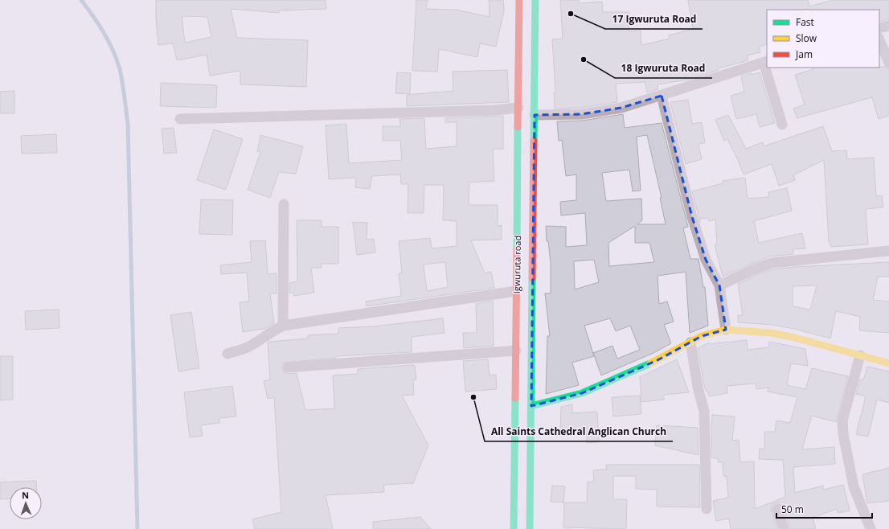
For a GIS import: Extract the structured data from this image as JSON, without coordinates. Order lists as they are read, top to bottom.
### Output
{
  "streets": {
    "main road": ["Igwuruta road"]
  },
  "places": ["17 Igwuruta Road", "18 Igwuruta Road", "All Saints Cathedral Anglican Church"],
  "legend": ["Fast", "Slow", "Jam"],
  "scale_bar": "50 m",
  "north": "top"
}
